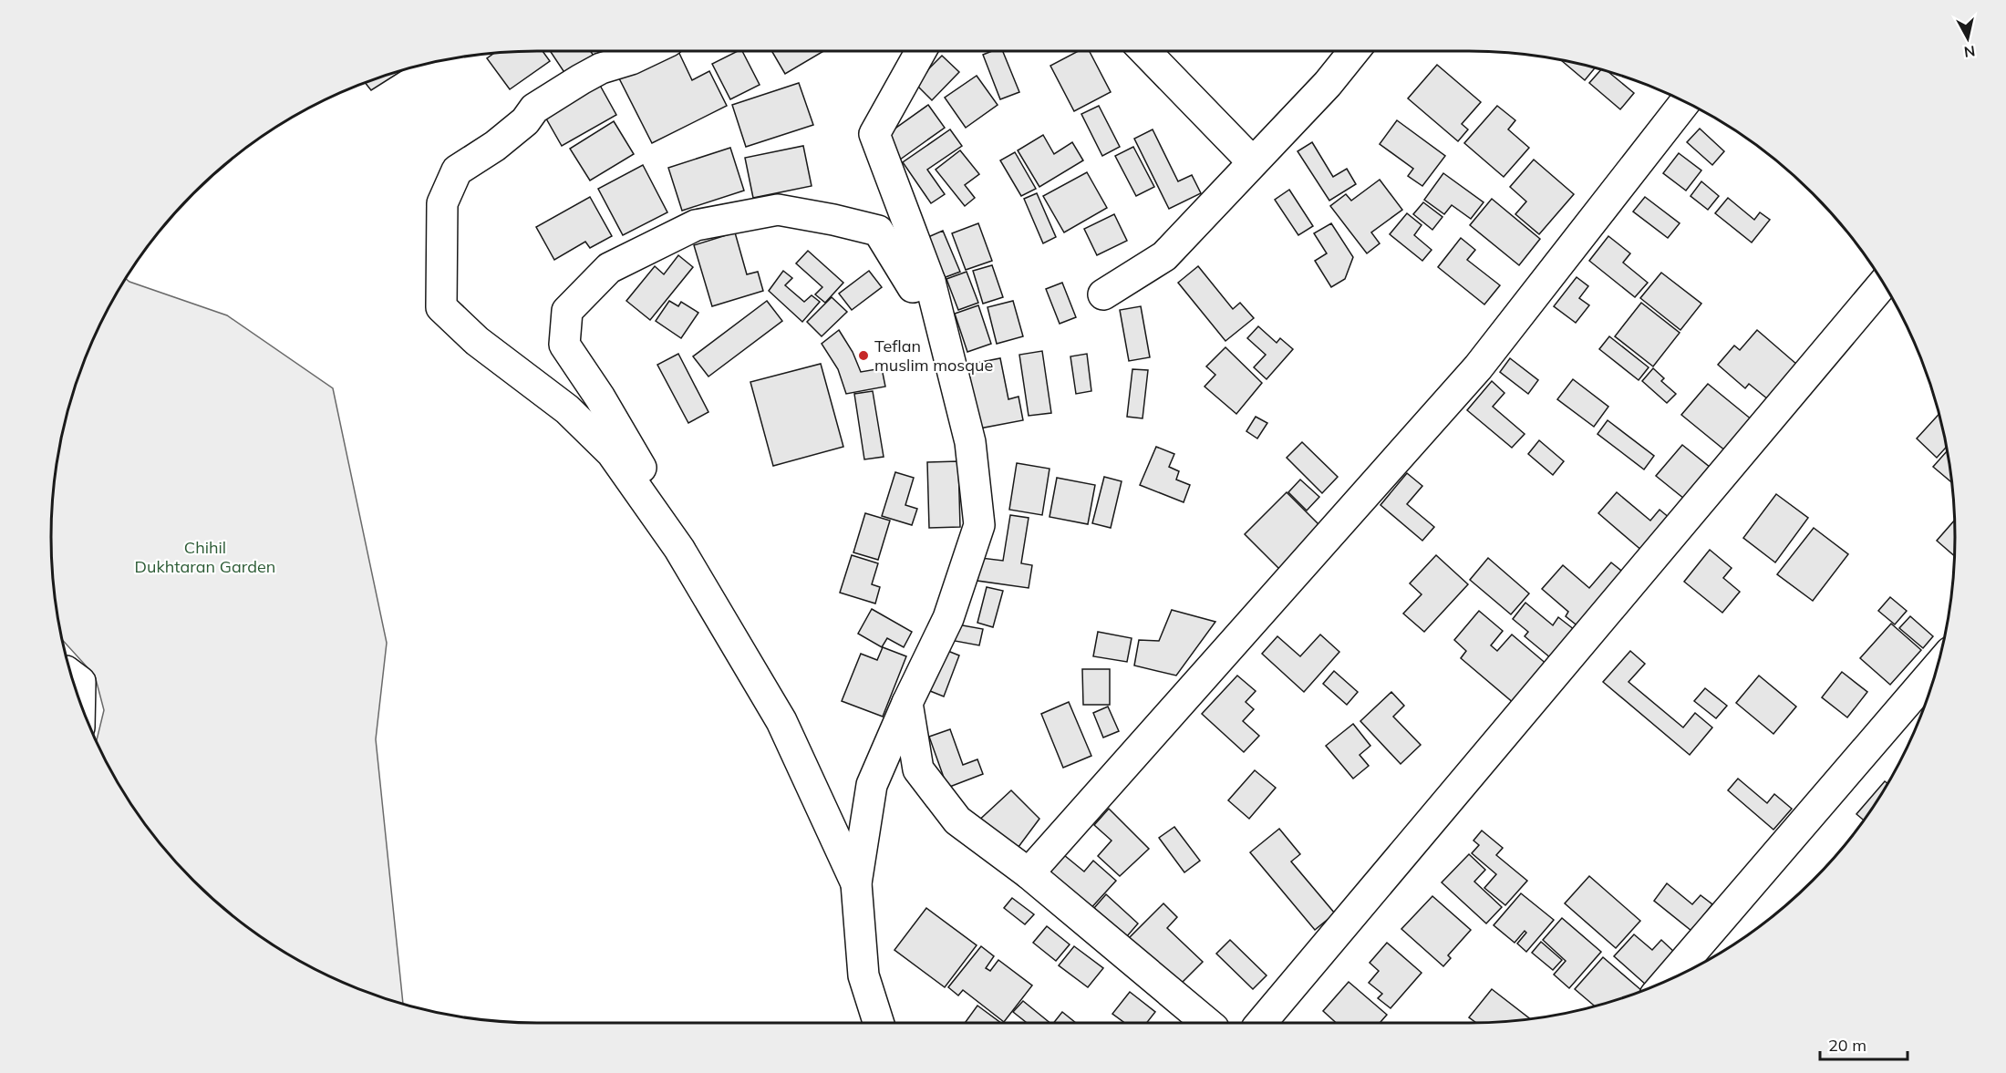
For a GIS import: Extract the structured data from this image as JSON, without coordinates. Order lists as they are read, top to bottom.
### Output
{
  "parks": ["Chihil Dukhtaran Garden"],
  "places": ["Teflan muslim mosque"],
  "scale_bar": "20 m",
  "north": "bottom"
}
